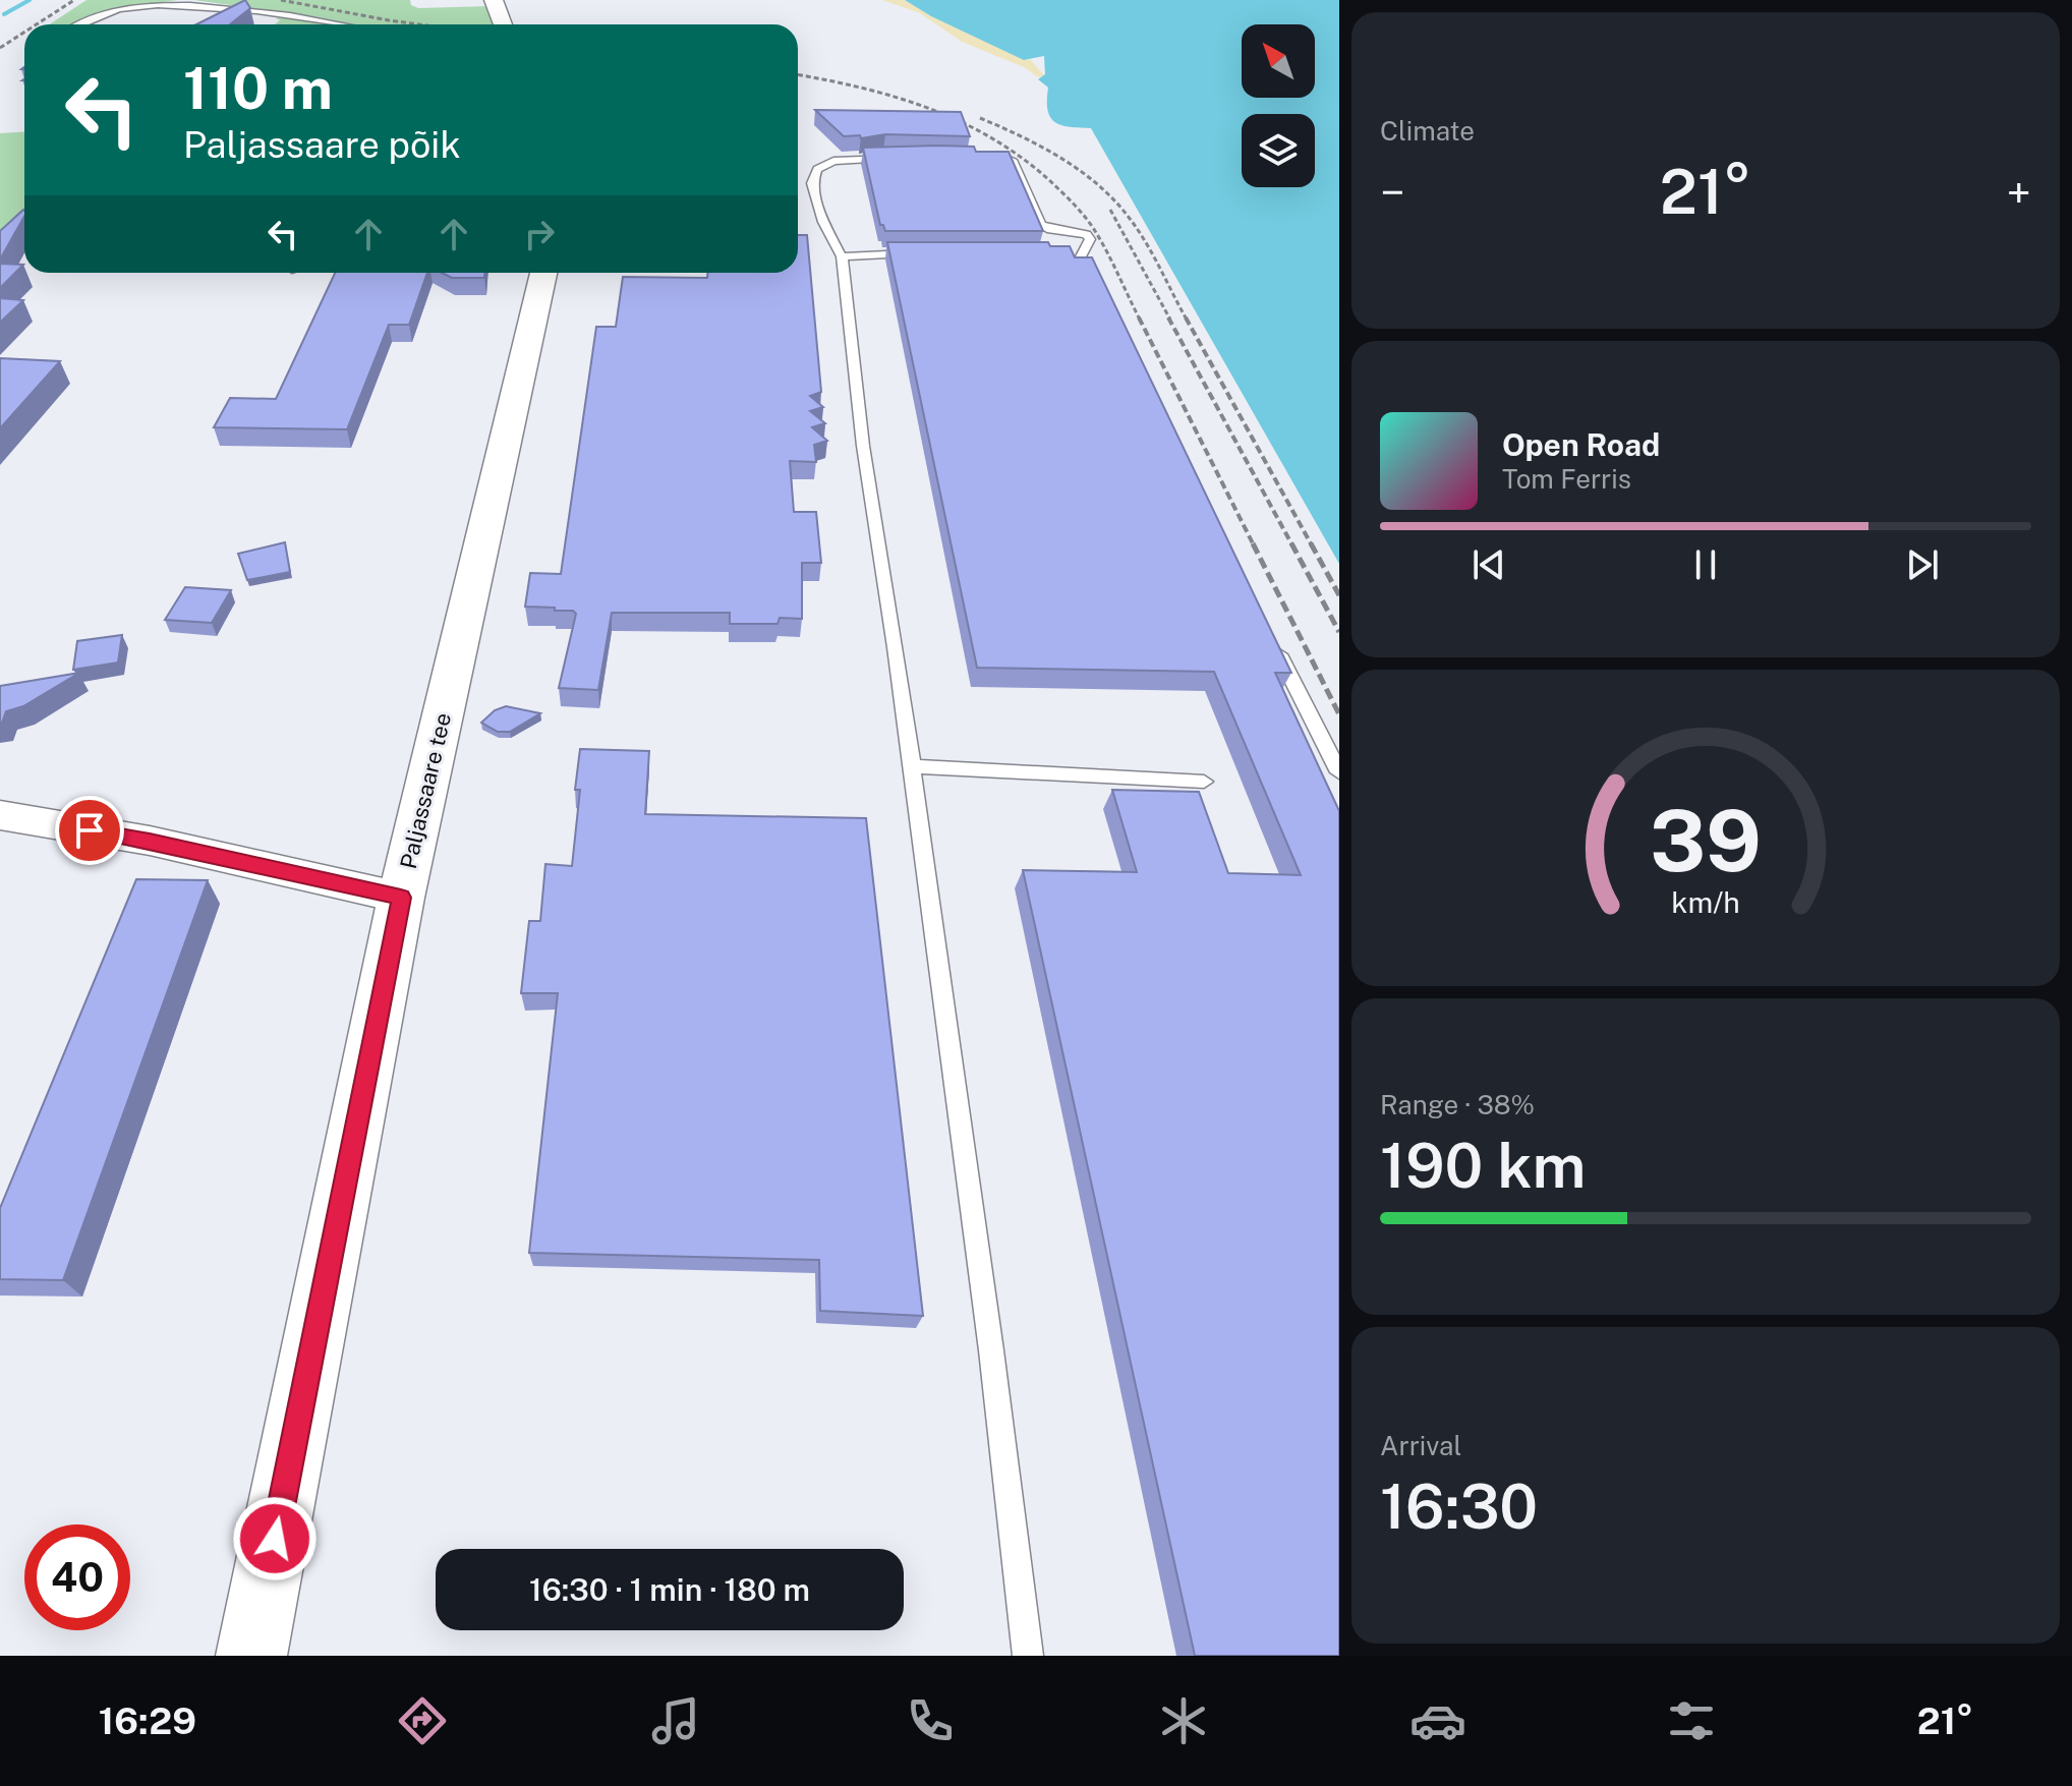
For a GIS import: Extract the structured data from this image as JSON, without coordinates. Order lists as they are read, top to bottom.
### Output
{
  "streets": {
    "street": ["Paljassaare tee"]
  },
  "north": "top left",
  "page": {
    "tile": [
      "Climate",
      ["Range · 38%", "190 km"],
      ["Arrival", "16:30"]
    ],
    "turn": ["110 m", "Paljassaare põik"],
    "heat": ["−", "21°", "+"],
    "song": ["Open Road", "Tom Ferris"],
    "limit": "40",
    "trip": "16:30 · 1 min · 180 m",
    "tabs": ["16:29", "21°"],
    "gauge": ["39", "km/h"]
  }
}
